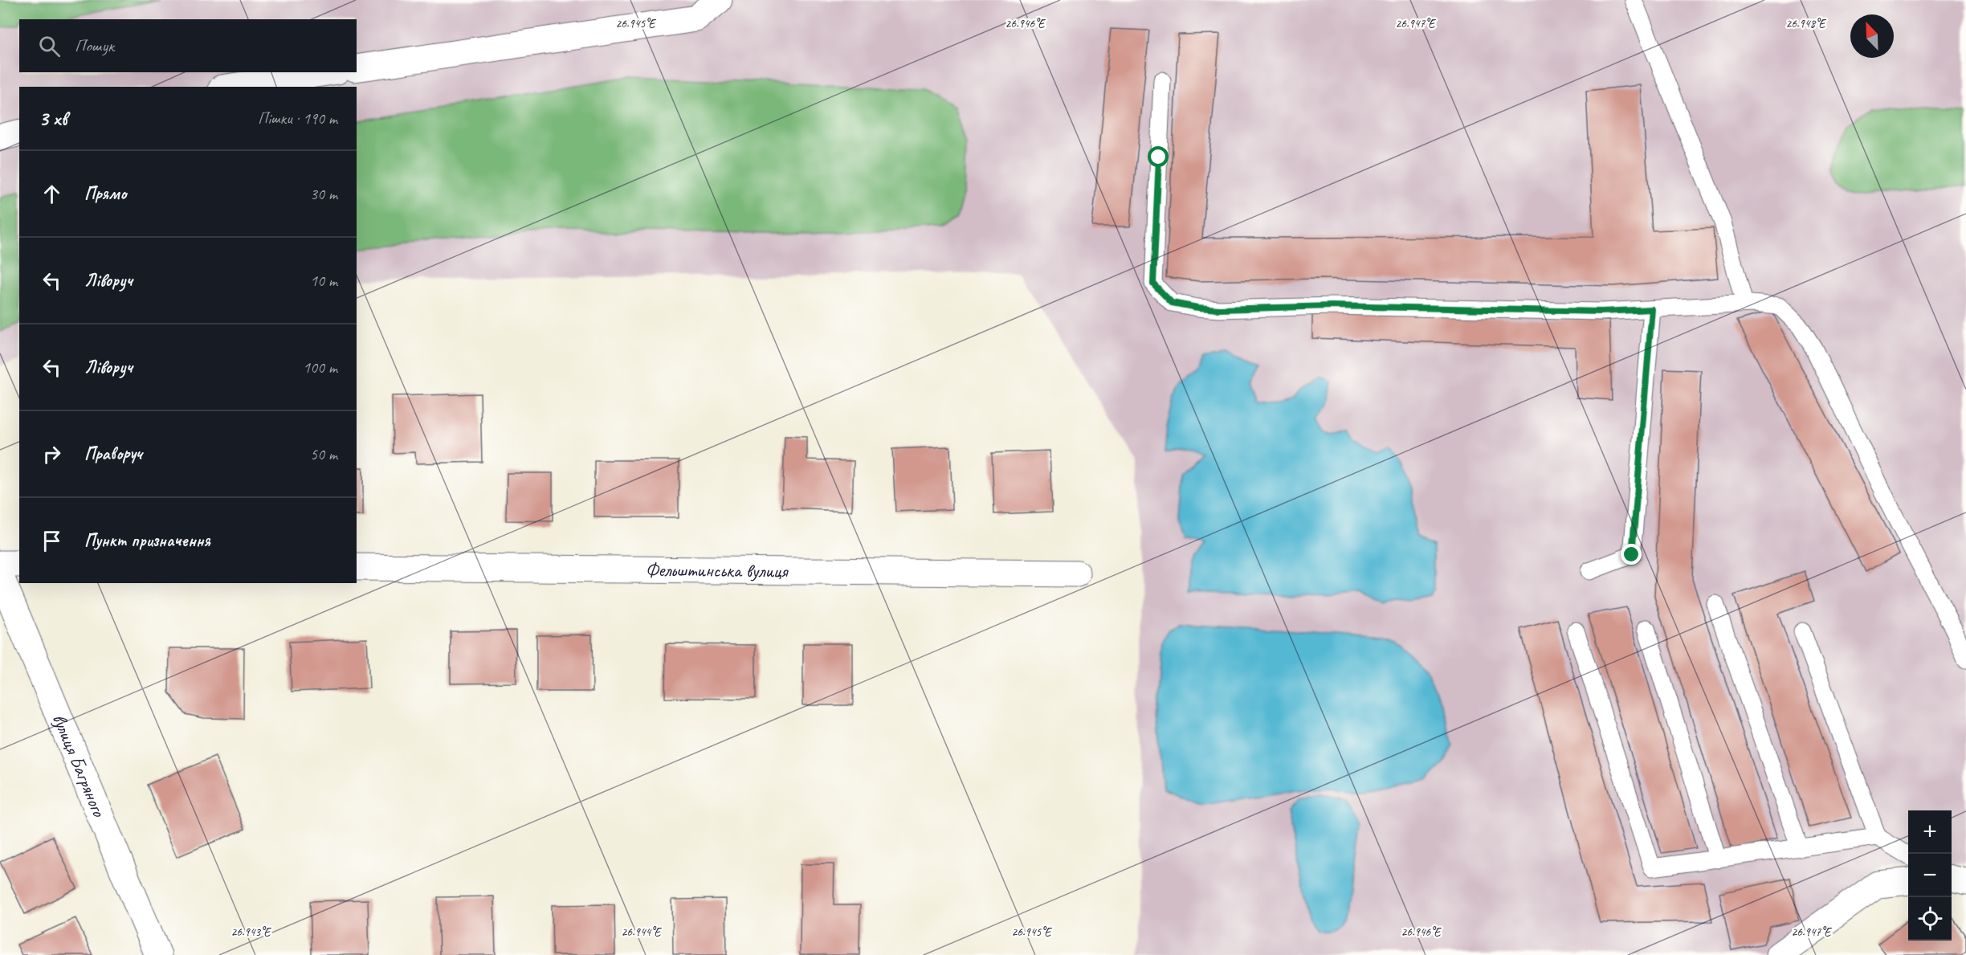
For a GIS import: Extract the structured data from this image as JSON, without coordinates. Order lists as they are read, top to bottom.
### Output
{
  "streets": {
    "street": ["Фельштинська вулиця", "вулиця Багряного"]
  },
  "north": "top left",
  "page": {
    "search": "Пошук",
    "heading": ["3 хв", "Пішки · 190 m"],
    "list": [
      ["Прямо", "30 m"],
      ["Ліворуч", "10 m"],
      ["Ліворуч", "100 m"],
      ["Праворуч", "50 m"],
      "Пункт призначення"
    ],
    "map_buttons": ["+", "−"]
  },
  "coordinates": [
    "26.945°E",
    "26.946°E",
    "26.947°E",
    "26.948°E",
    "26.943°E",
    "26.944°E"
  ]
}
